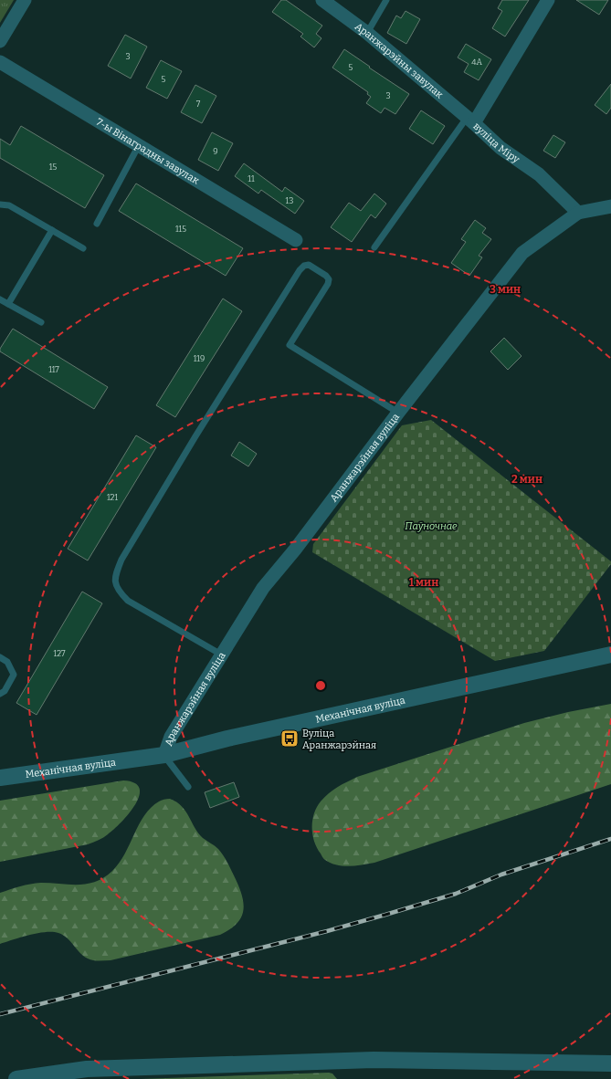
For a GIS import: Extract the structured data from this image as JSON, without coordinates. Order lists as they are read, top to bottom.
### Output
{
  "streets": {
    "street": [
      "Аранжарэйны завулак",
      "вуліца Міру",
      "7-ы Вінаградны завулак",
      "Аранжарэйная вуліца",
      "Механічная вуліца"
    ]
  },
  "crossings": [
    ["Аранжарэйны завулак", "вуліца Міру"],
    ["вуліца Міру", "Аранжарэйная вуліца"],
    ["Аранжарэйная вуліца", "Механічная вуліца"]
  ],
  "parks": ["Паўночнае"],
  "places": {
    "bus stop": ["Вуліца Аранжарэйная"]
  },
  "house_numbers": [
    "3",
    "4А",
    "5",
    "5",
    "3",
    "7",
    "9",
    "15",
    "11",
    "13",
    "115",
    "119",
    "117",
    "121",
    "127"
  ],
  "rings": ["3 мин", "2 мин", "1 мин"]
}
